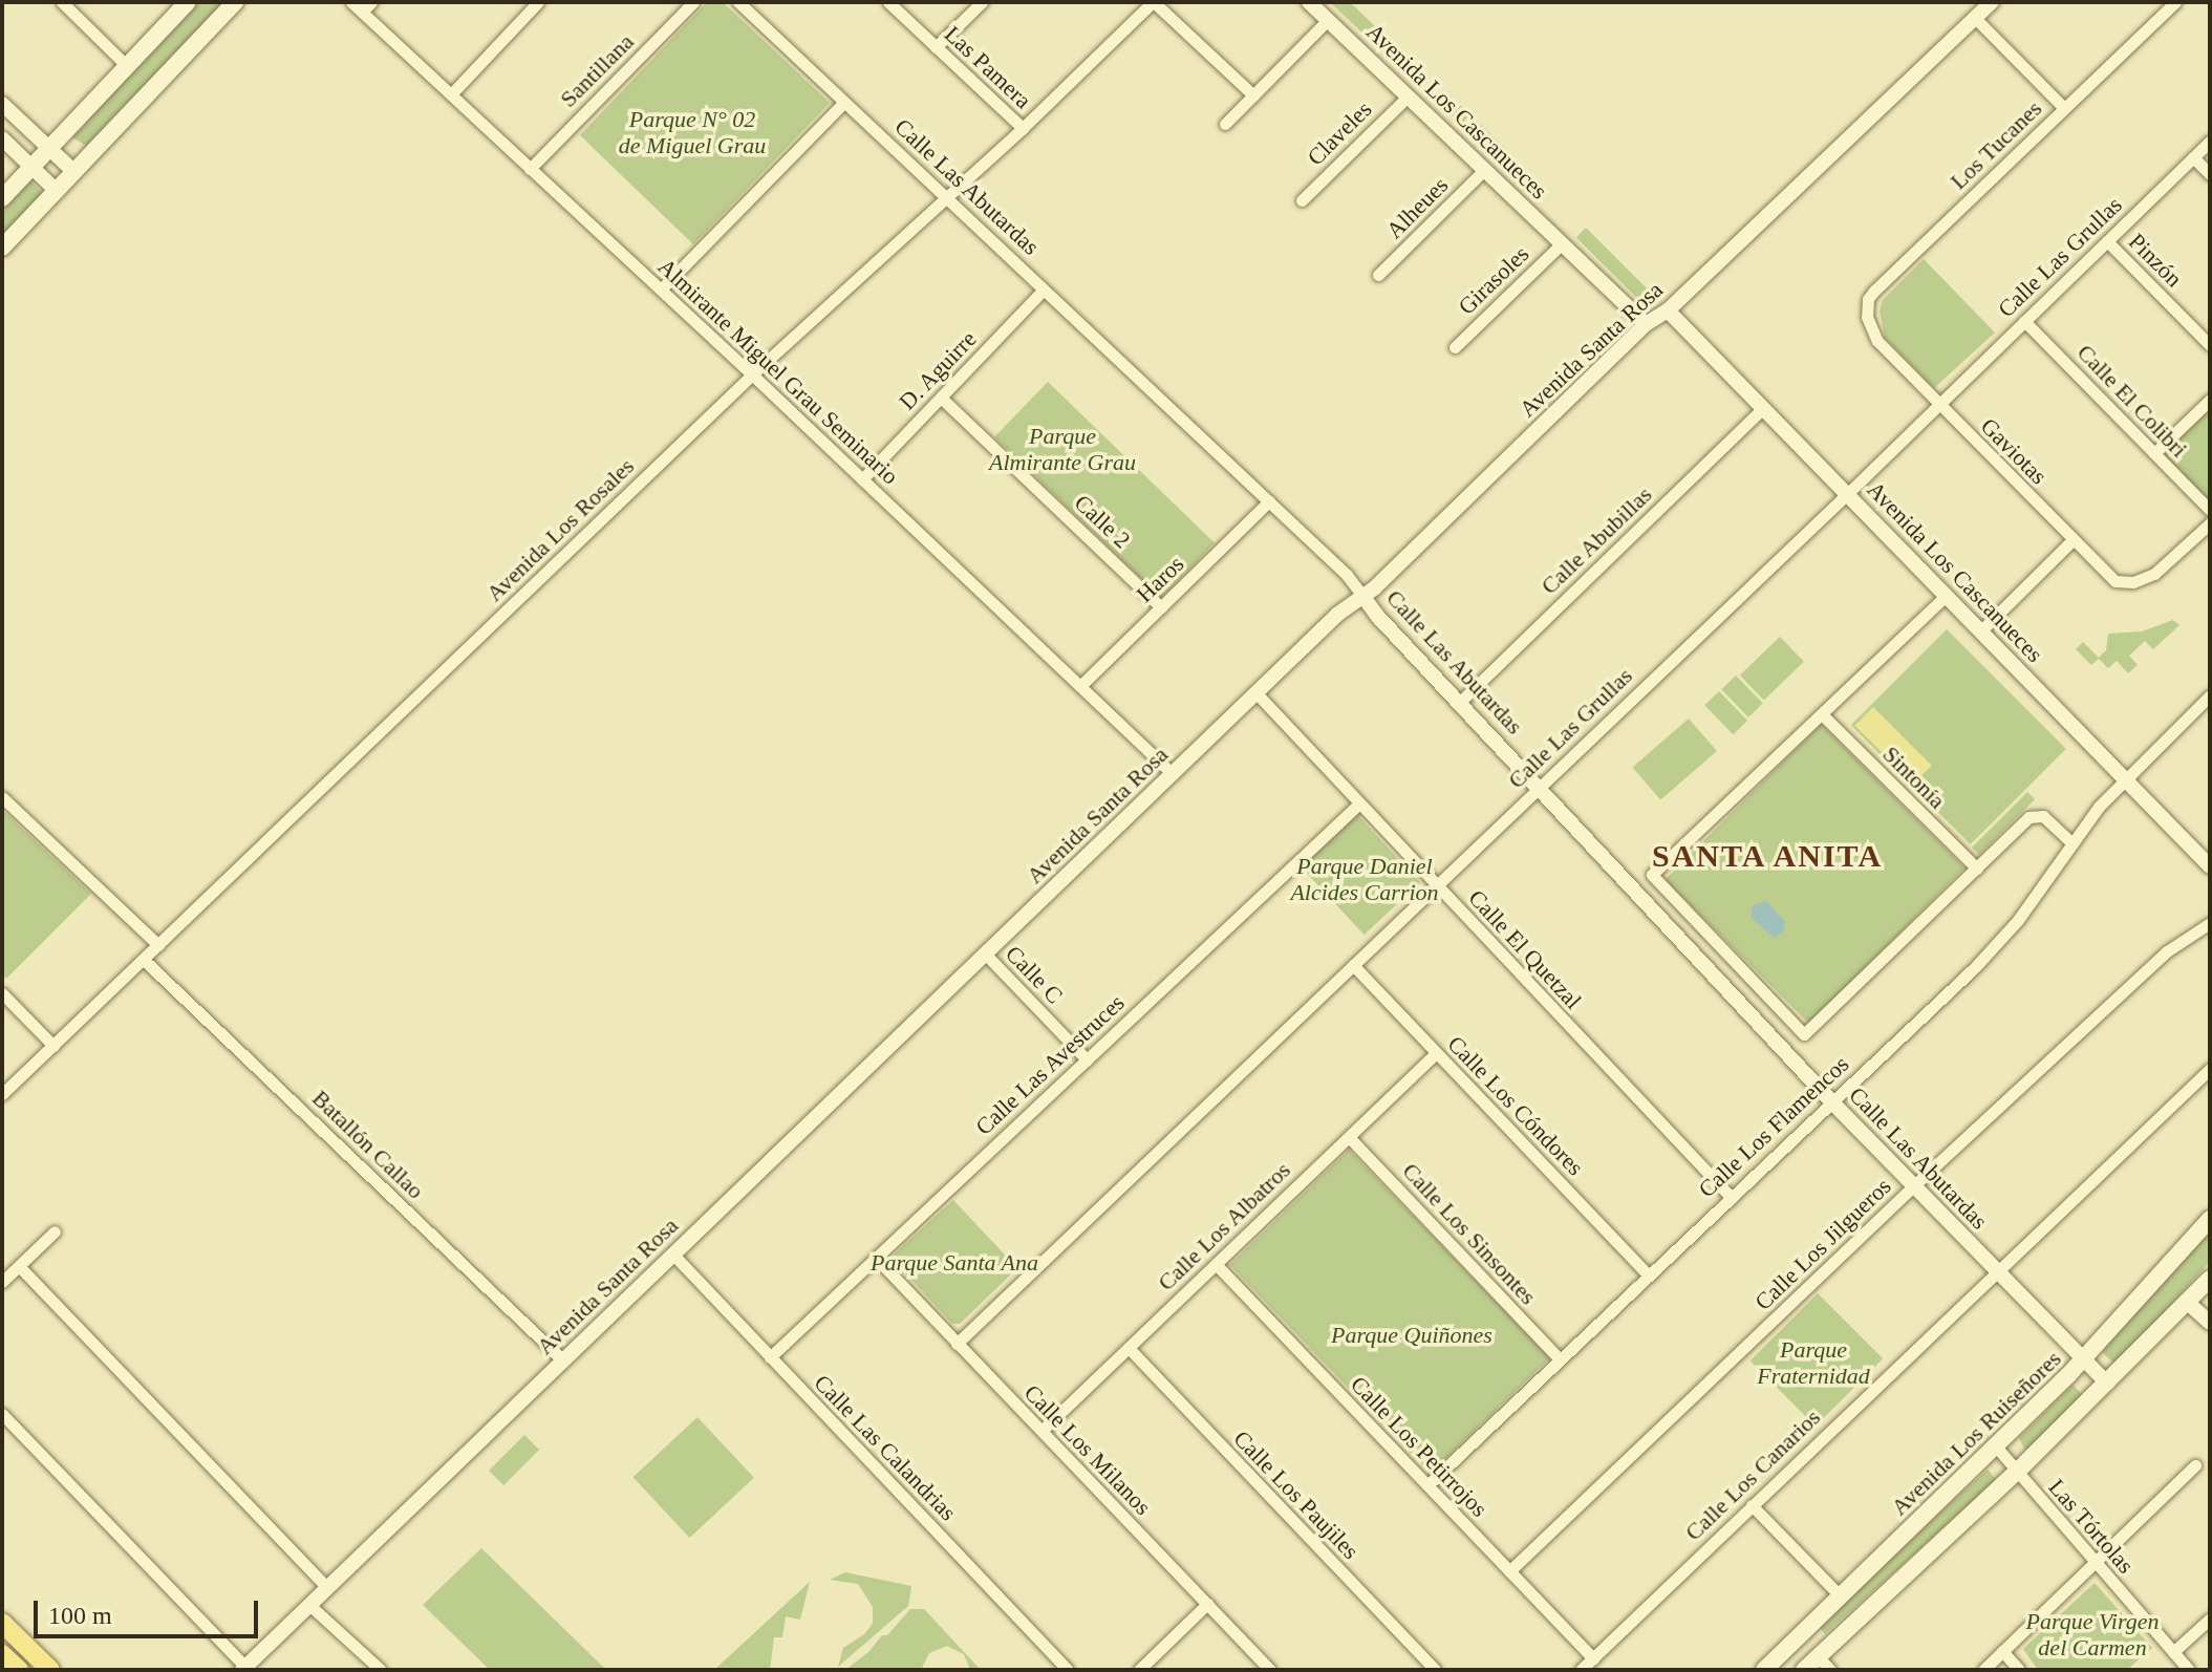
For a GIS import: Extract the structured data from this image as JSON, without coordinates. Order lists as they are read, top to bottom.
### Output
{
  "streets": {
    "main road": ["Avenida Los Ruiseñores"],
    "street": [
      "Las Pamera",
      "Santillana",
      "Avenida Los Cascanueces",
      "Claveles",
      "Los Tucanes",
      "Calle Las Abutardas",
      "Alheues",
      "Calle Las Grullas",
      "Pinzón",
      "Girasoles",
      "Avenida Santa Rosa",
      "D. Aguirre",
      "Almirante Miguel Grau Seminario",
      "Calle El Colibri",
      "Gaviotas",
      "Calle 2",
      "Avenida Los Rosales",
      "Calle Abubillas",
      "Haros",
      "Sintonía",
      "Calle El Quetzal",
      "Calle C",
      "Calle Las Avestruces",
      "Calle Los Cóndores",
      "Calle Los Flamencos",
      "Batallón Callao",
      "Calle Los Albatros",
      "Calle Los Sinsontes",
      "Calle Los Jilgueros",
      "Calle Los Petirrojos",
      "Calle Las Calandrias",
      "Calle Los Milanos",
      "Calle Los Canarios",
      "Calle Los Paujiles",
      "Las Tórtolas"
    ]
  },
  "crossings": [
    ["Las Pamera", "Avenida Los Rosales"],
    ["Santillana", "Almirante Miguel Grau Seminario"],
    ["Avenida Los Cascanueces", "Claveles"],
    ["Avenida Los Cascanueces", "Alheues"],
    ["Avenida Los Cascanueces", "Calle Las Grullas"],
    ["Avenida Los Cascanueces", "Girasoles"],
    ["Avenida Los Cascanueces", "Avenida Santa Rosa"],
    ["Avenida Los Cascanueces", "Calle Abubillas"],
    ["Avenida Los Cascanueces", "Calle Los Flamencos"],
    ["Los Tucanes", "Gaviotas"],
    ["Calle Las Abutardas", "Calle Las Grullas"],
    ["Calle Las Abutardas", "Avenida Santa Rosa"],
    ["Calle Las Abutardas", "D. Aguirre"],
    ["Calle Las Abutardas", "Avenida Los Rosales"],
    ["Calle Las Abutardas", "Calle Abubillas"],
    ["Calle Las Abutardas", "Haros"],
    ["Calle Las Abutardas", "Calle Los Flamencos"],
    ["Calle Las Abutardas", "Calle Los Jilgueros"],
    ["Calle Las Abutardas", "Avenida Los Ruiseñores"],
    ["Calle Las Abutardas", "Calle Los Canarios"],
    ["Calle Las Grullas", "Pinzón"],
    ["Calle Las Grullas", "Calle El Colibri"],
    ["Calle Las Grullas", "Gaviotas"],
    ["Calle Las Grullas", "Calle El Quetzal"],
    ["Calle Las Grullas", "Calle Los Cóndores"],
    ["Calle Las Grullas", "Calle Los Milanos"],
    ["Avenida Santa Rosa", "Almirante Miguel Grau Seminario"],
    ["Avenida Santa Rosa", "Calle El Quetzal"],
    ["Avenida Santa Rosa", "Calle C"],
    ["Avenida Santa Rosa", "Batallón Callao"],
    ["Avenida Santa Rosa", "Calle Las Calandrias"],
    ["D. Aguirre", "Almirante Miguel Grau Seminario"],
    ["D. Aguirre", "Calle 2"],
    ["Almirante Miguel Grau Seminario", "Avenida Los Rosales"],
    ["Almirante Miguel Grau Seminario", "Haros"],
    ["Calle 2", "Haros"],
    ["Avenida Los Rosales", "Batallón Callao"],
    ["Calle El Quetzal", "Calle Las Avestruces"],
    ["Calle El Quetzal", "Calle Los Flamencos"],
    ["Calle C", "Calle Las Avestruces"],
    ["Calle Las Avestruces", "Calle Las Calandrias"],
    ["Calle Las Avestruces", "Calle Los Milanos"],
    ["Calle Los Cóndores", "Calle Los Flamencos"],
    ["Calle Los Cóndores", "Calle Los Albatros"],
    ["Calle Los Flamencos", "Calle Los Sinsontes"],
    ["Calle Los Flamencos", "Calle Los Petirrojos"],
    ["Calle Los Albatros", "Calle Los Sinsontes"],
    ["Calle Los Albatros", "Calle Los Petirrojos"],
    ["Calle Los Albatros", "Calle Los Milanos"],
    ["Calle Los Albatros", "Calle Los Paujiles"],
    ["Calle Los Jilgueros", "Calle Los Petirrojos"],
    ["Avenida Los Ruiseñores", "Las Tórtolas"],
    ["Calle Los Petirrojos", "Calle Los Canarios"]
  ],
  "districts": ["SANTA ANITA"],
  "parks": [
    "Parque N° 02 de Miguel Grau",
    "Parque Almirante Grau",
    "Parque Daniel Alcides Carrion",
    "Parque Santa Ana",
    "Parque Quiñones",
    "Parque Fraternidad",
    "Parque Virgen del Carmen"
  ],
  "scale_bar": "100 m"
}
